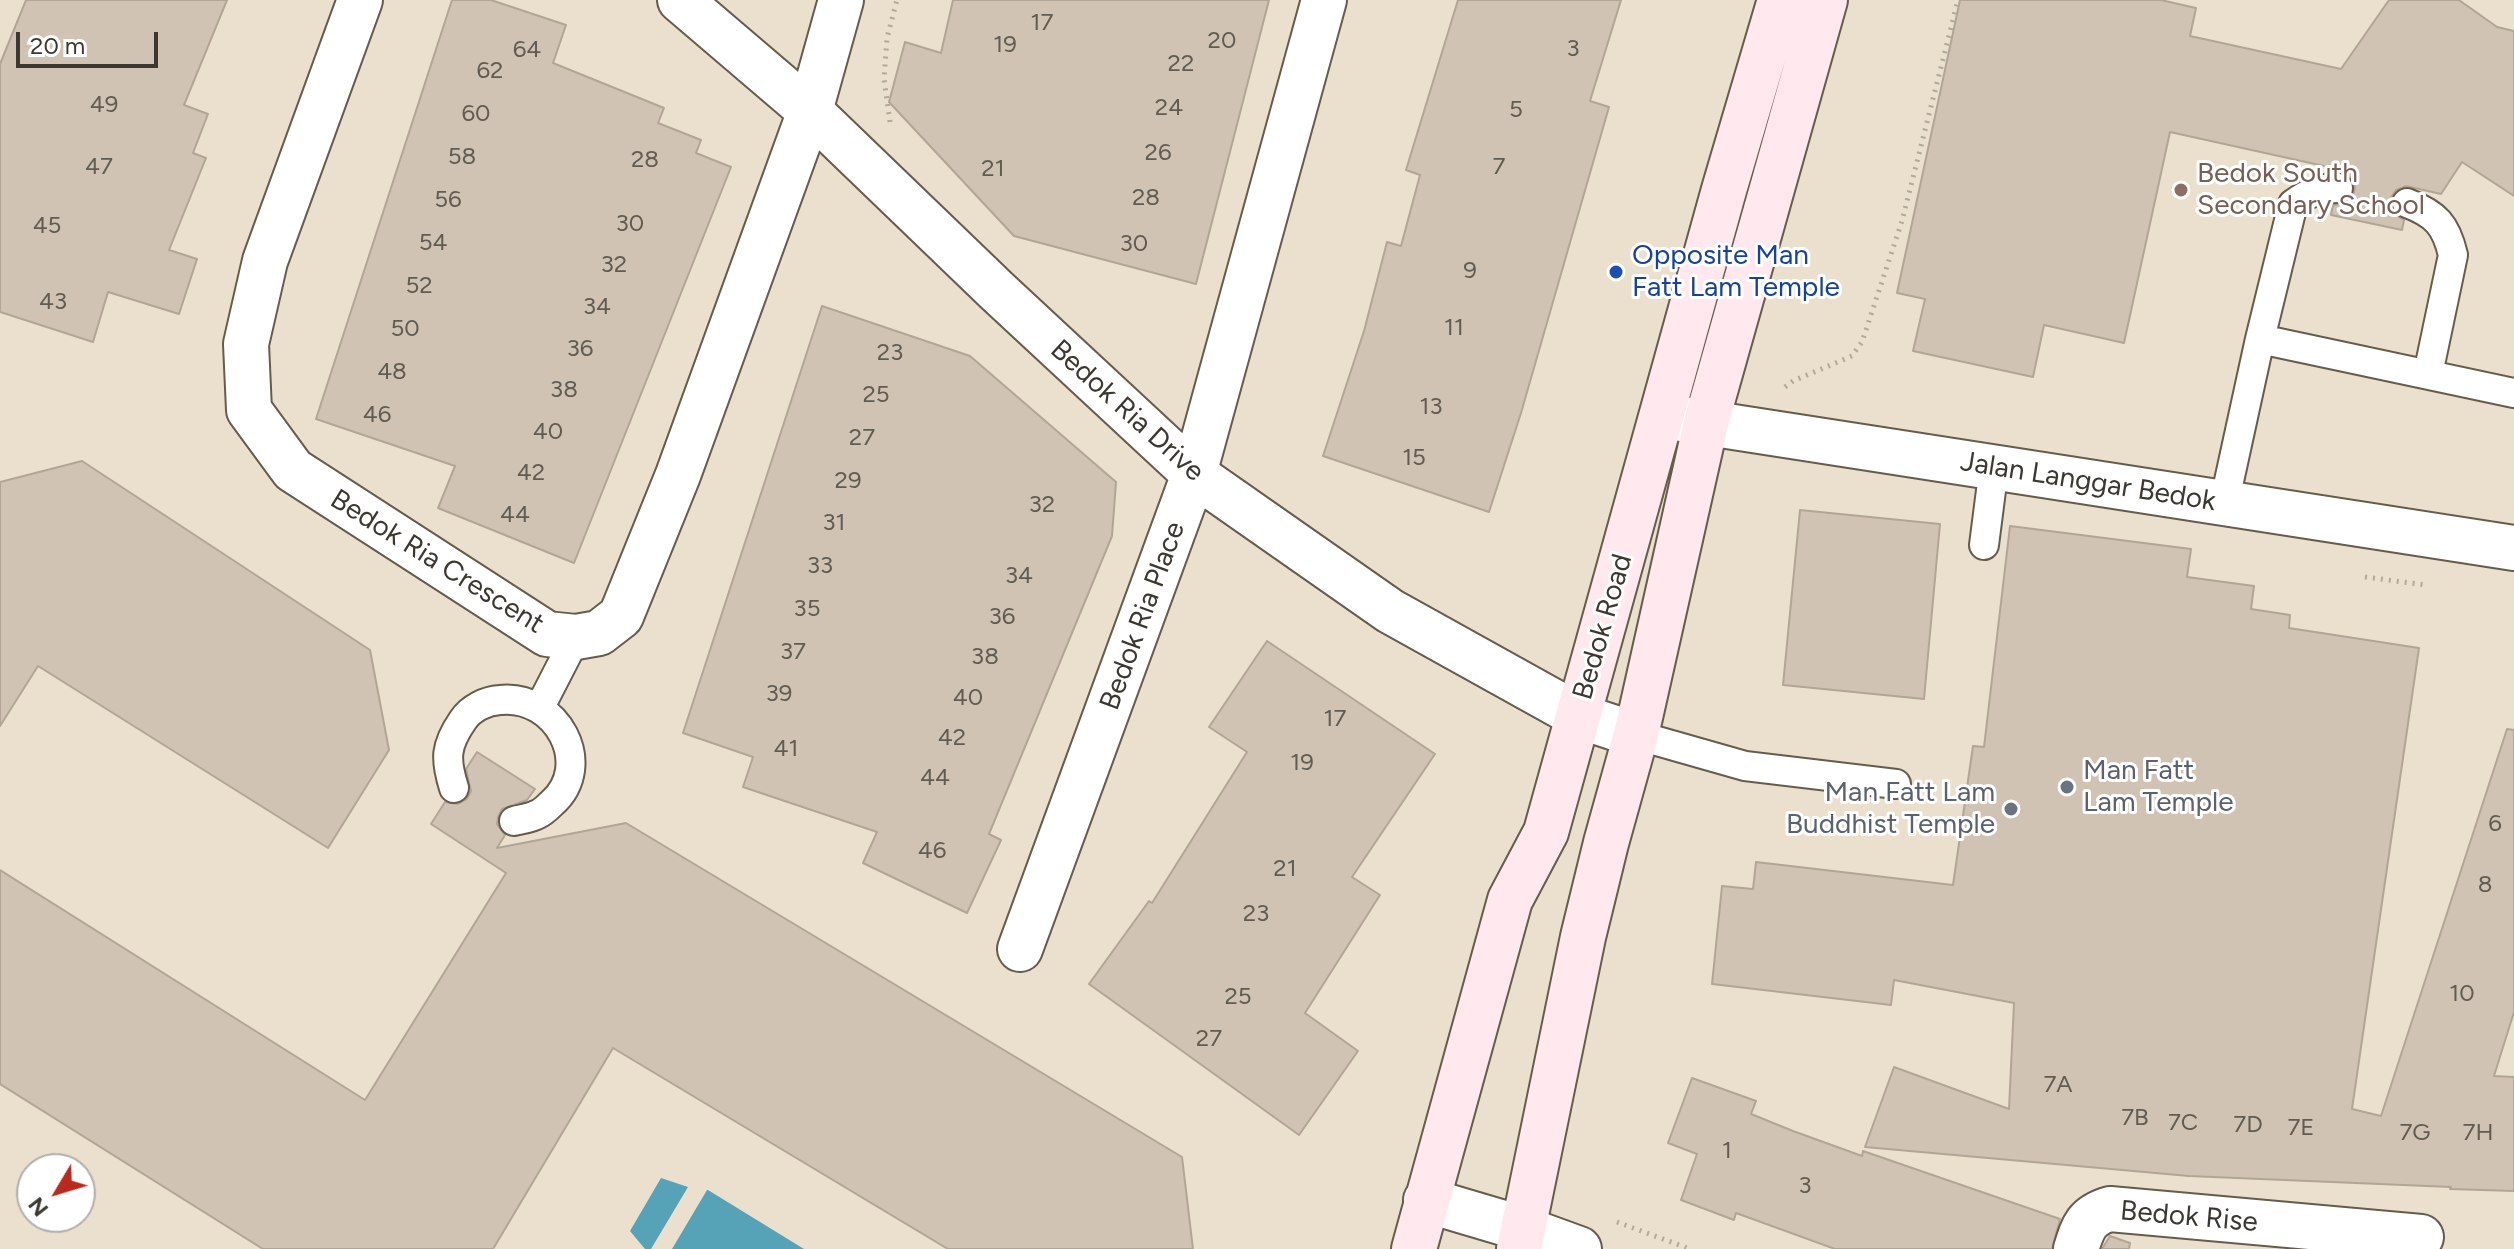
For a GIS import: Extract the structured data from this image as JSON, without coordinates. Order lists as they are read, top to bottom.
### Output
{
  "streets": {
    "main road": ["Bedok Road"],
    "street": [
      "Bedok Ria Drive",
      "Jalan Langgar Bedok",
      "Bedok Ria Crescent",
      "Bedok Ria Place",
      "Bedok Rise"
    ]
  },
  "crossings": [
    ["Bedok Ria Drive", "Bedok Ria Crescent"],
    ["Bedok Ria Drive", "Bedok Ria Place"],
    ["Bedok Ria Drive", "Bedok Road"],
    ["Jalan Langgar Bedok", "Bedok Road"]
  ],
  "places": [
    "Bedok South Secondary School",
    "Opposite Man Fatt Lam Temple",
    "Man Fatt Lam Temple",
    "Man Fatt Lam Buddhist Temple"
  ],
  "house_numbers": [
    "17",
    "20",
    "19",
    "3",
    "64",
    "22",
    "62",
    "49",
    "24",
    "5",
    "60",
    "26",
    "58",
    "28",
    "47",
    "7",
    "21",
    "28",
    "56",
    "30",
    "45",
    "54",
    "30",
    "32",
    "9",
    "52",
    "43",
    "34",
    "11",
    "50",
    "36",
    "23",
    "48",
    "38",
    "25",
    "13",
    "46",
    "40",
    "27",
    "15",
    "42",
    "29",
    "32",
    "44",
    "31",
    "33",
    "34",
    "35",
    "36",
    "37",
    "38",
    "39",
    "40",
    "17",
    "42",
    "41",
    "19",
    "44",
    "6",
    "46",
    "21",
    "8",
    "23",
    "10",
    "25",
    "27",
    "7A",
    "7B",
    "7C",
    "7D",
    "7E",
    "7G",
    "7H",
    "1",
    "3"
  ],
  "scale_bar": "20 m",
  "north": "bottom left"
}
